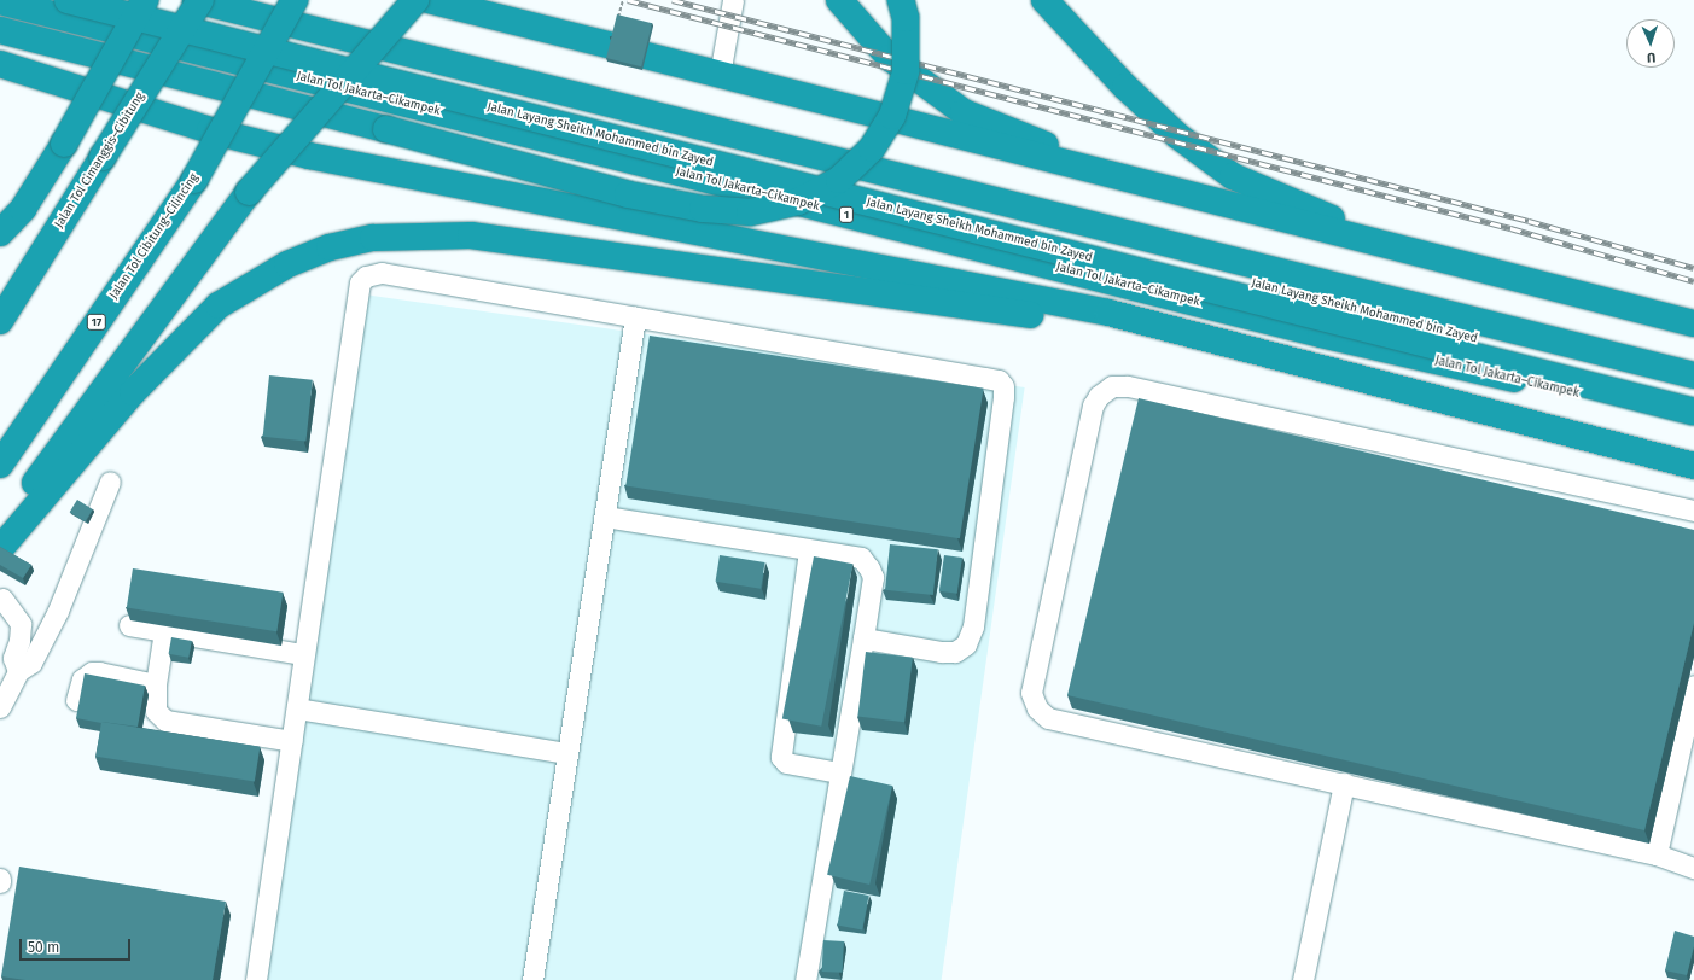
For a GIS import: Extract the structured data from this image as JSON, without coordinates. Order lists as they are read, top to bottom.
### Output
{
  "streets": {
    "highway": [
      "Jalan Tol Jakarta–Cikampek",
      "Jalan Layang Sheikh Mohammed bin Zayed",
      "Jalan Tol Cimanggis–Cibitung",
      "1",
      "Jalan Tol Cibitung–Cilincing",
      "17"
    ]
  },
  "scale_bar": "50 m",
  "north": "bottom"
}
